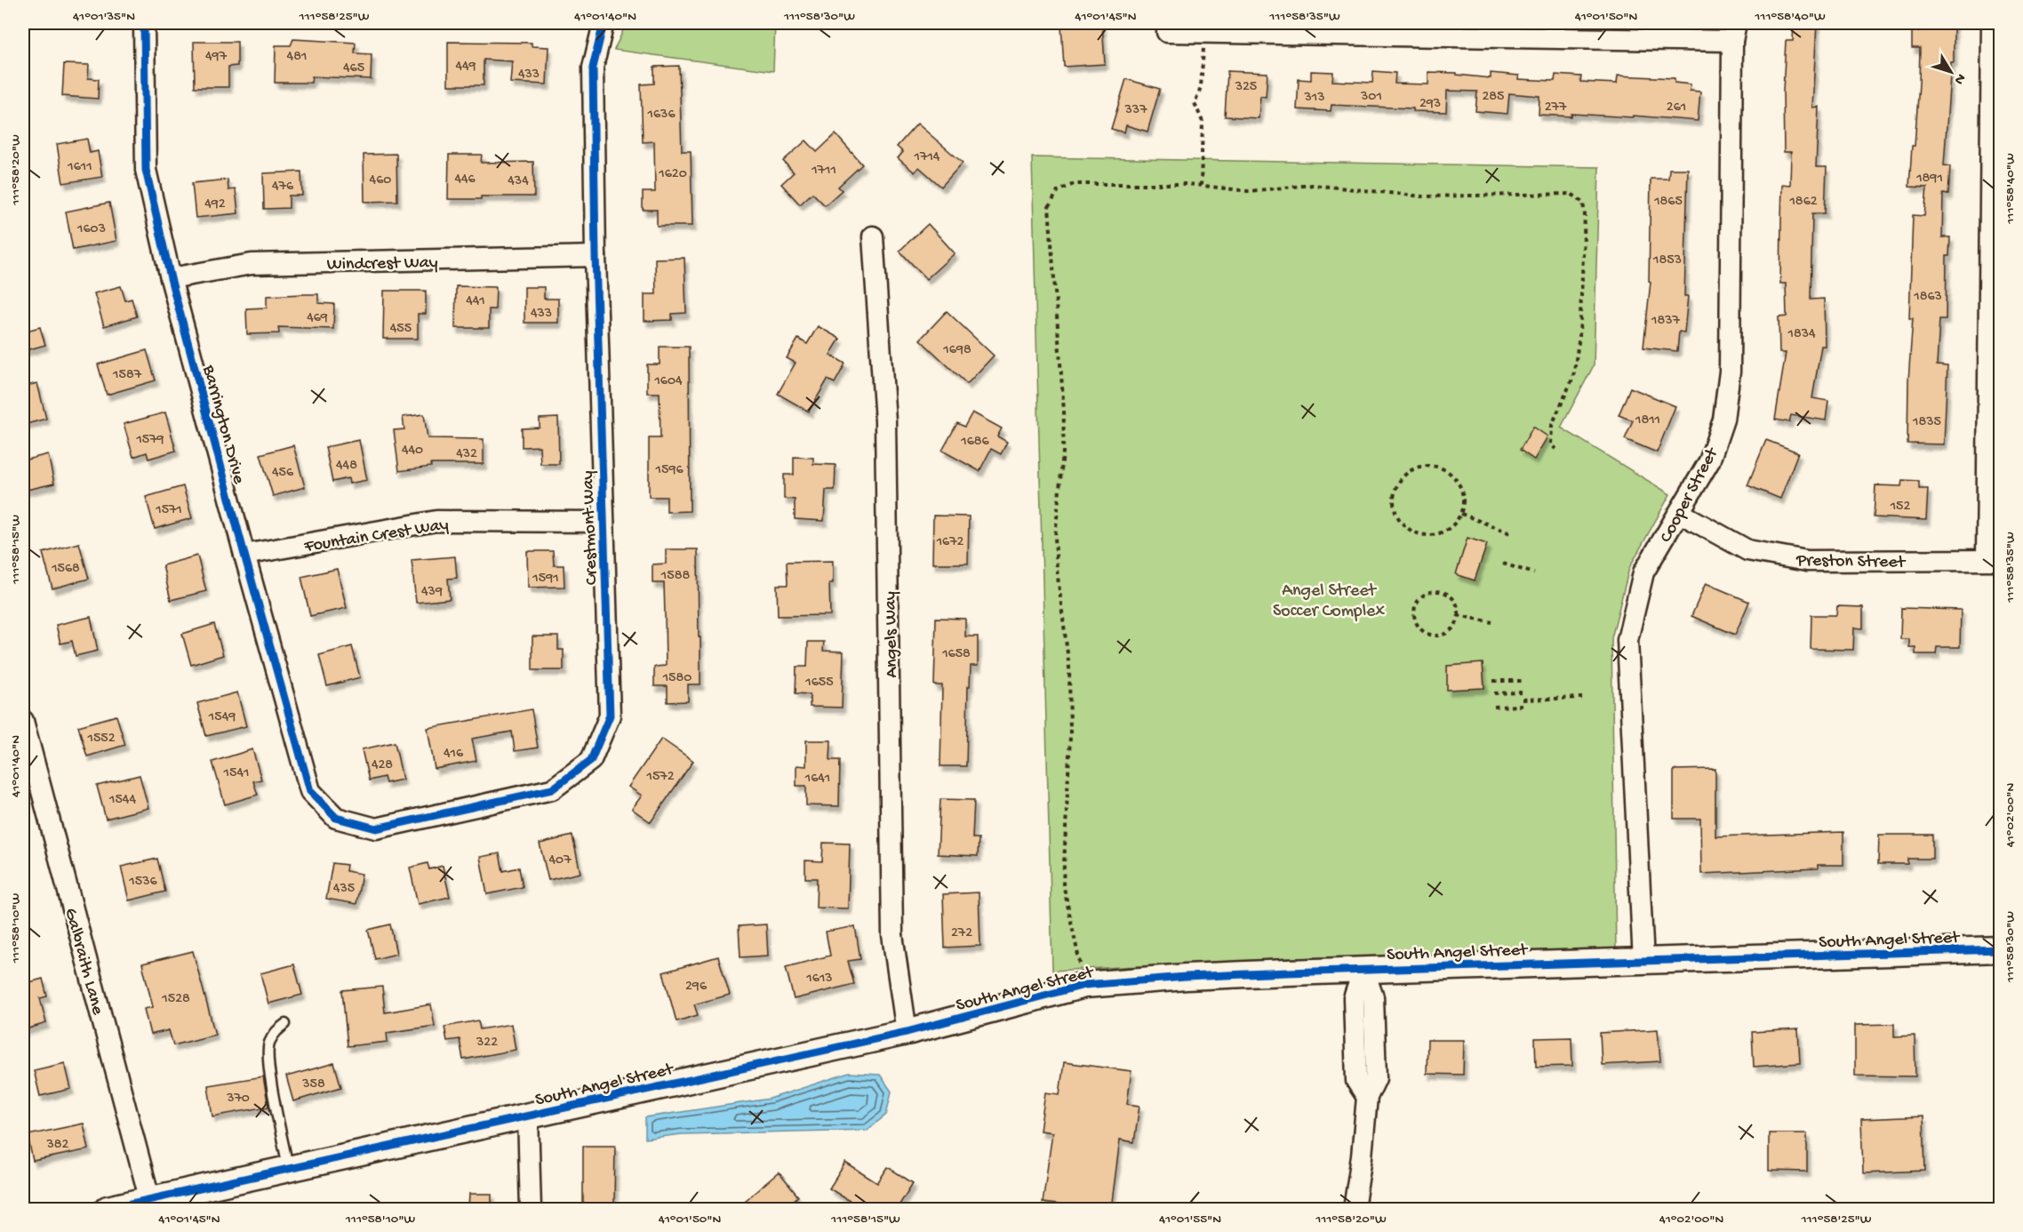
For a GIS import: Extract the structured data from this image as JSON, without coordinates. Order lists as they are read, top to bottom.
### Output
{
  "streets": {
    "street": [
      "Windcrest Way",
      "Barrington Drive",
      "Cooper Street",
      "Crestmont Way",
      "Fountain Crest Way",
      "Preston Street",
      "Angels Way",
      "South Angel Street",
      "Galbraith Lane"
    ]
  },
  "crossings": [
    ["Windcrest Way", "Barrington Drive"],
    ["Windcrest Way", "Crestmont Way"],
    ["Barrington Drive", "Crestmont Way"],
    ["Barrington Drive", "Fountain Crest Way"],
    ["Cooper Street", "Preston Street"],
    ["Cooper Street", "South Angel Street"],
    ["Crestmont Way", "Fountain Crest Way"],
    ["Angels Way", "South Angel Street"],
    ["South Angel Street", "Galbraith Lane"]
  ],
  "parks": ["Angel Street Soccer Complex"],
  "house_numbers": [
    "497",
    "481",
    "449",
    "465",
    "433",
    "325",
    "301",
    "285",
    "313",
    "293",
    "277",
    "261",
    "337",
    "1636",
    "1714",
    "1611",
    "1711",
    "1620",
    "1891",
    "446",
    "460",
    "434",
    "476",
    "1865",
    "1862",
    "492",
    "1603",
    "1853",
    "1863",
    "441",
    "433",
    "469",
    "1837",
    "455",
    "1834",
    "1698",
    "1587",
    "1604",
    "1811",
    "1835",
    "1579",
    "1686",
    "440",
    "432",
    "448",
    "1596",
    "456",
    "152",
    "1571",
    "1672",
    "1568",
    "1588",
    "1591",
    "439",
    "1658",
    "1580",
    "1655",
    "1549",
    "1552",
    "416",
    "428",
    "1541",
    "1572",
    "1641",
    "1544",
    "407",
    "1536",
    "435",
    "272",
    "1613",
    "296",
    "1528",
    "322",
    "358",
    "370",
    "382"
  ],
  "north": "bottom right",
  "coordinates": [
    "41°01'35\"N",
    "111°58'25\"W",
    "41°01'40\"N",
    "111°58'30\"W",
    "41°01'45\"N",
    "111°58'35\"W",
    "41°01'50\"N",
    "111°58'40\"W",
    "111°58'20\"W",
    "111°58'15\"W",
    "41°02'00\"N",
    "111°58'10\"W",
    "41°01'55\"N"
  ]
}
